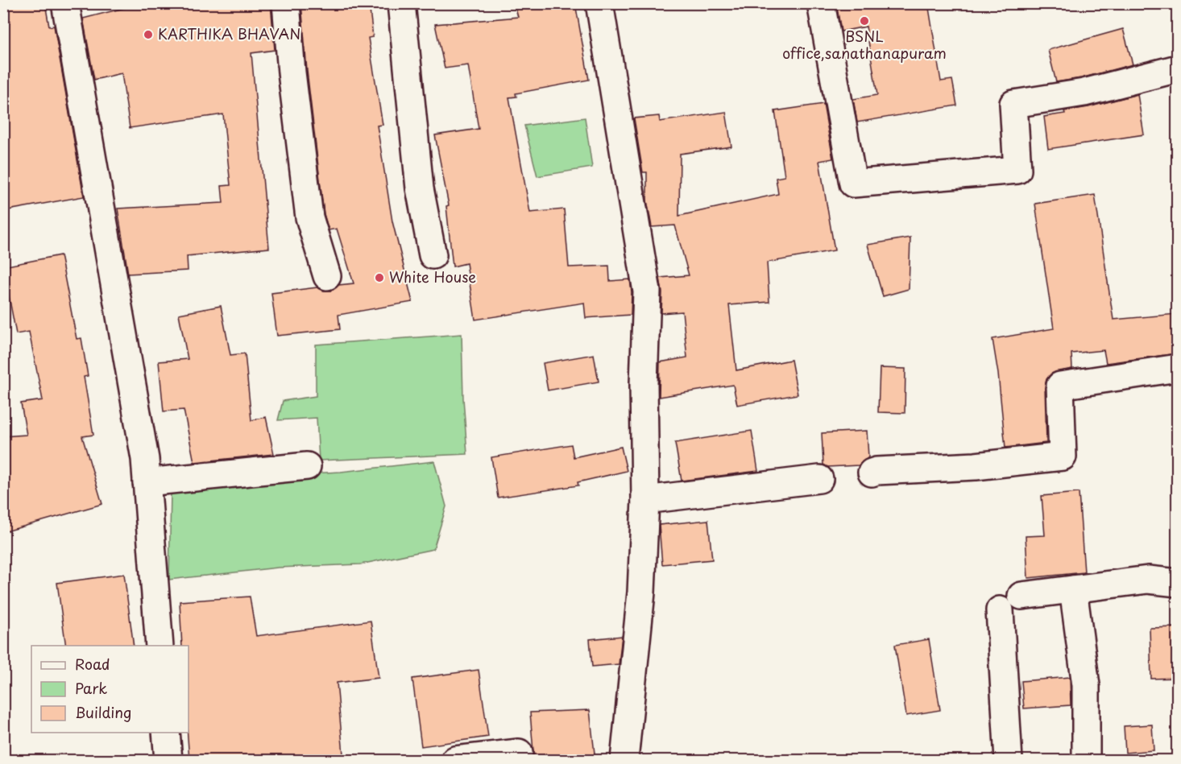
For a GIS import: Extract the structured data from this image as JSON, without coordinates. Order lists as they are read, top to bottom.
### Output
{
  "places": ["BSNL office,sanathanapuram", "KARTHIKA BHAVAN", "White House"],
  "legend": ["Road", "Park", "Building"]
}
